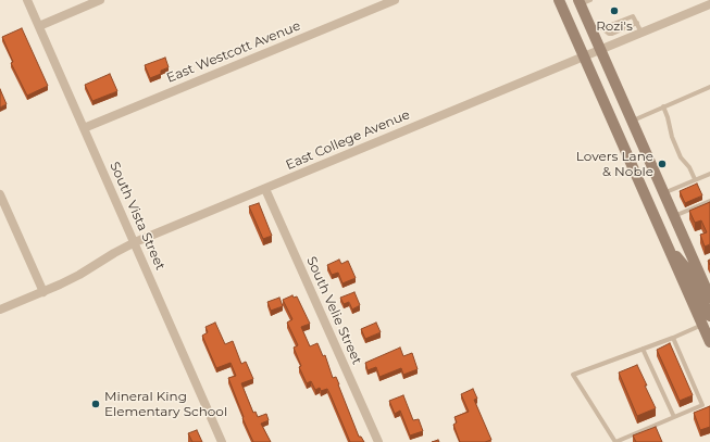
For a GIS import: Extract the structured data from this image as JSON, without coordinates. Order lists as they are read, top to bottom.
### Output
{
  "streets": {
    "street": [
      "East Westcott Avenue",
      "East College Avenue",
      "South Vista Street",
      "South Velie Street"
    ]
  },
  "crossings": [
    ["East Westcott Avenue", "South Vista Street"],
    ["East College Avenue", "South Vista Street"],
    ["East College Avenue", "South Velie Street"]
  ],
  "places": ["Rozi's", "Lovers Lane & Noble", "Mineral King Elementary School"]
}
